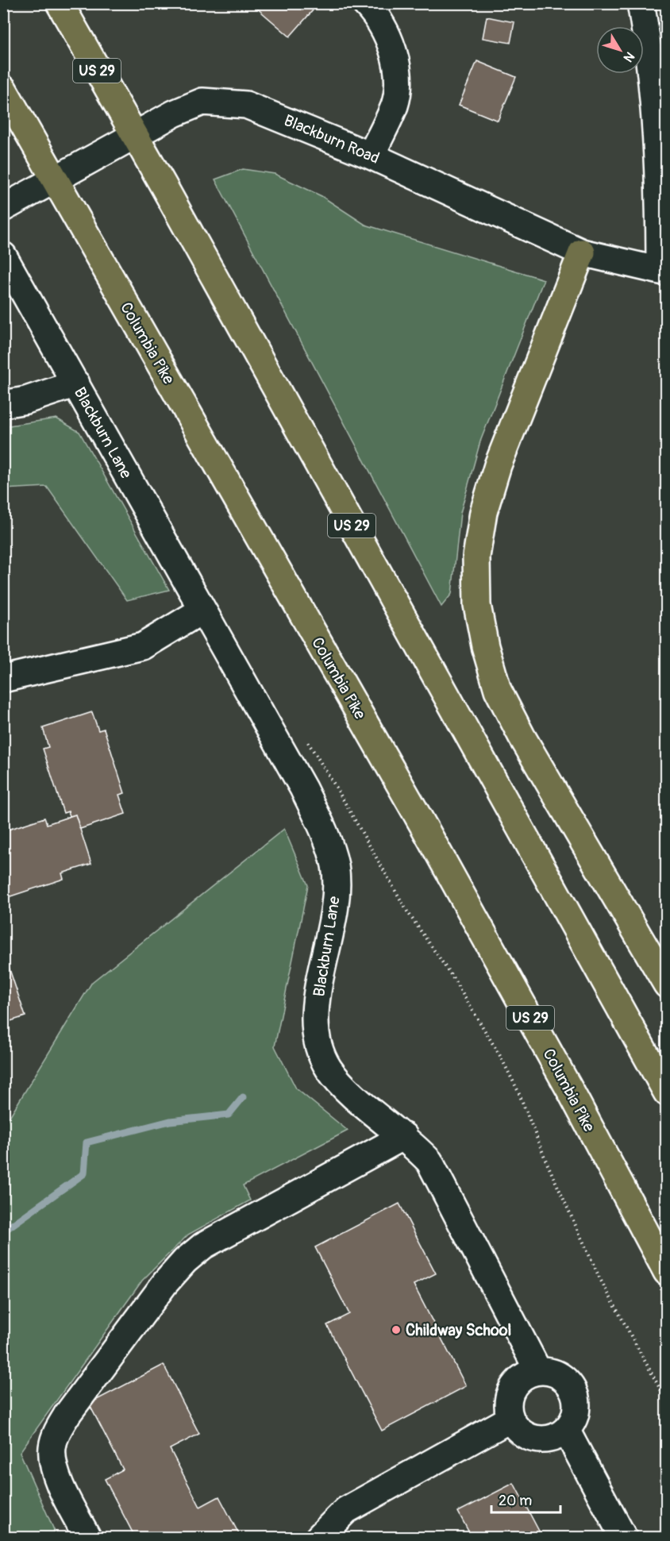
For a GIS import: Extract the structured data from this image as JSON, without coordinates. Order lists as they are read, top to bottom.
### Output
{
  "streets": {
    "main road": ["US 29", "Columbia Pike"],
    "street": ["Blackburn Road", "Blackburn Lane"]
  },
  "crossings": [
    ["US 29", "Blackburn Road"],
    ["Blackburn Road", "Columbia Pike"]
  ],
  "places": ["Childway School"],
  "scale_bar": "20 m",
  "north": "bottom right"
}
